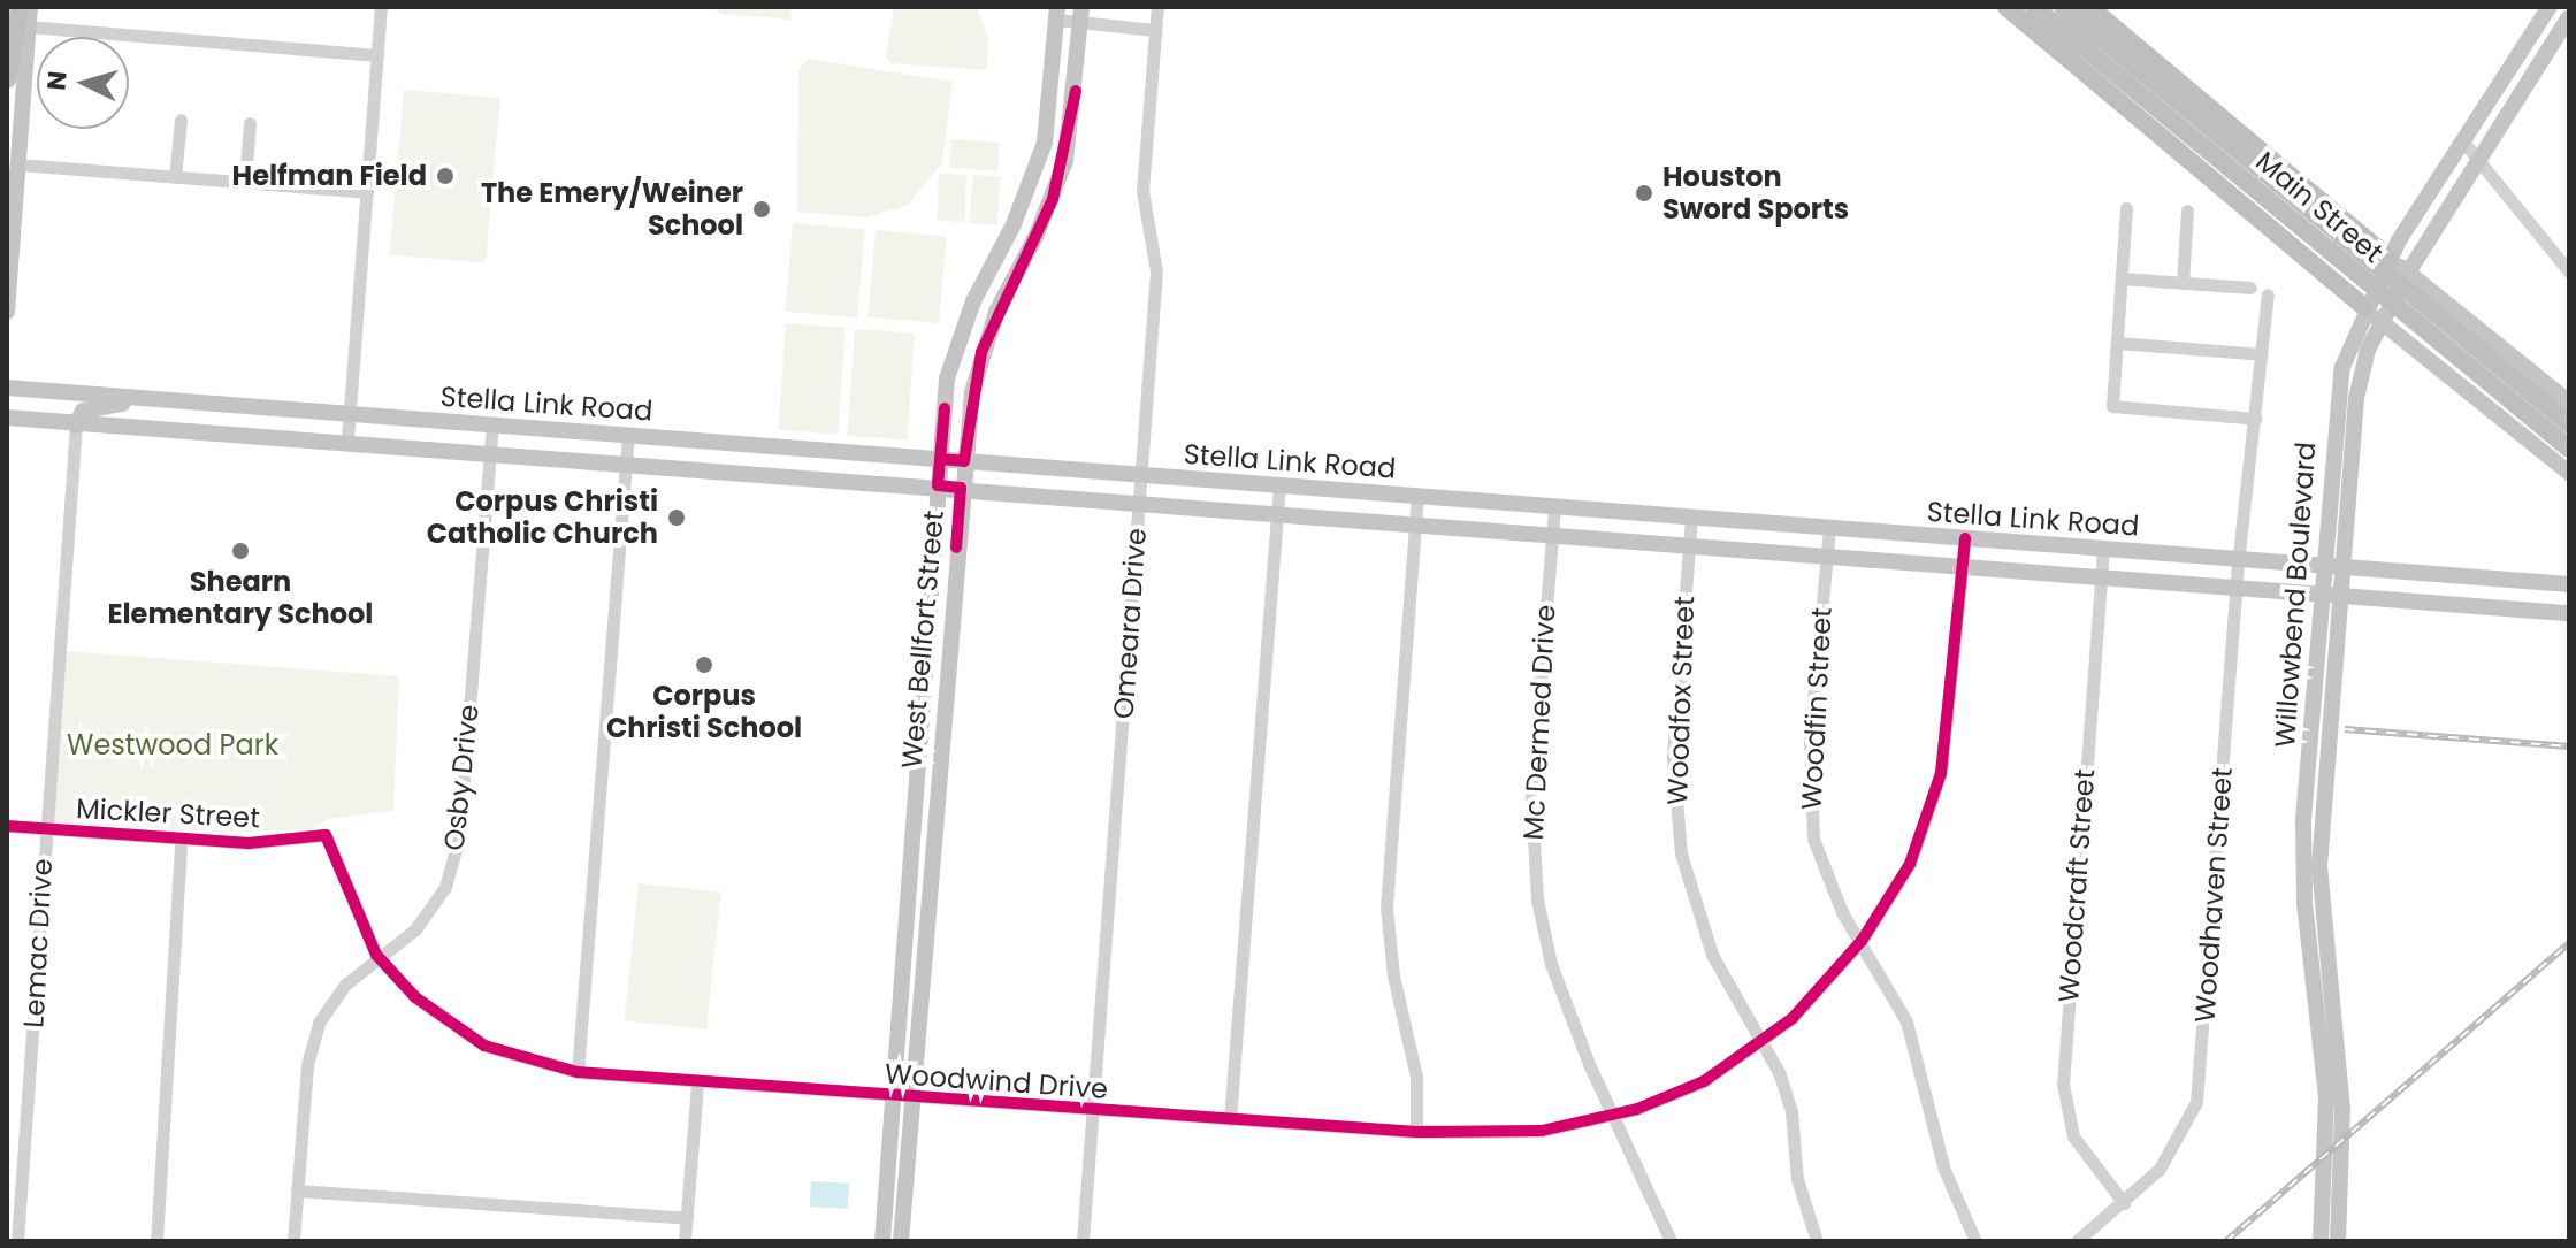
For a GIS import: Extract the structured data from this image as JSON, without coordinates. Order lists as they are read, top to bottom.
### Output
{
  "streets": {
    "highway": ["Main Street"],
    "main road": ["Stella Link Road", "Willowbend Boulevard", "West Bellfort Street"],
    "street": [
      "Omeara Drive",
      "Woodfox Street",
      "Woodfin Street",
      "Mc Dermed Drive",
      "Osby Drive",
      "Mickler Street",
      "Woodcraft Street",
      "Woodhaven Street",
      "Lemac Drive",
      "Woodwind Drive"
    ]
  },
  "crossings": [
    ["Stella Link Road", "Willowbend Boulevard"],
    ["Stella Link Road", "Omeara Drive"],
    ["Stella Link Road", "West Bellfort Street"],
    ["Stella Link Road", "Woodfox Street"],
    ["Stella Link Road", "Woodfin Street"],
    ["Stella Link Road", "Mc Dermed Drive"],
    ["Stella Link Road", "Osby Drive"],
    ["Stella Link Road", "Woodcraft Street"],
    ["Stella Link Road", "Woodhaven Street"],
    ["Stella Link Road", "Lemac Drive"],
    ["Stella Link Road", "Woodwind Drive"],
    ["Omeara Drive", "Woodwind Drive"],
    ["West Bellfort Street", "Woodwind Drive"],
    ["Woodfox Street", "Woodwind Drive"],
    ["Woodfin Street", "Woodwind Drive"],
    ["Mc Dermed Drive", "Woodwind Drive"],
    ["Osby Drive", "Woodwind Drive"],
    ["Mickler Street", "Lemac Drive"],
    ["Mickler Street", "Woodwind Drive"],
    ["Woodcraft Street", "Woodhaven Street"]
  ],
  "parks": ["Westwood Park"],
  "places": [
    "Helfman Field",
    "Houston Sword Sports",
    "The Emery/Weiner School",
    "Corpus Christi Catholic Church",
    "Shearn Elementary School",
    "Corpus Christi School"
  ],
  "north": "left"
}
